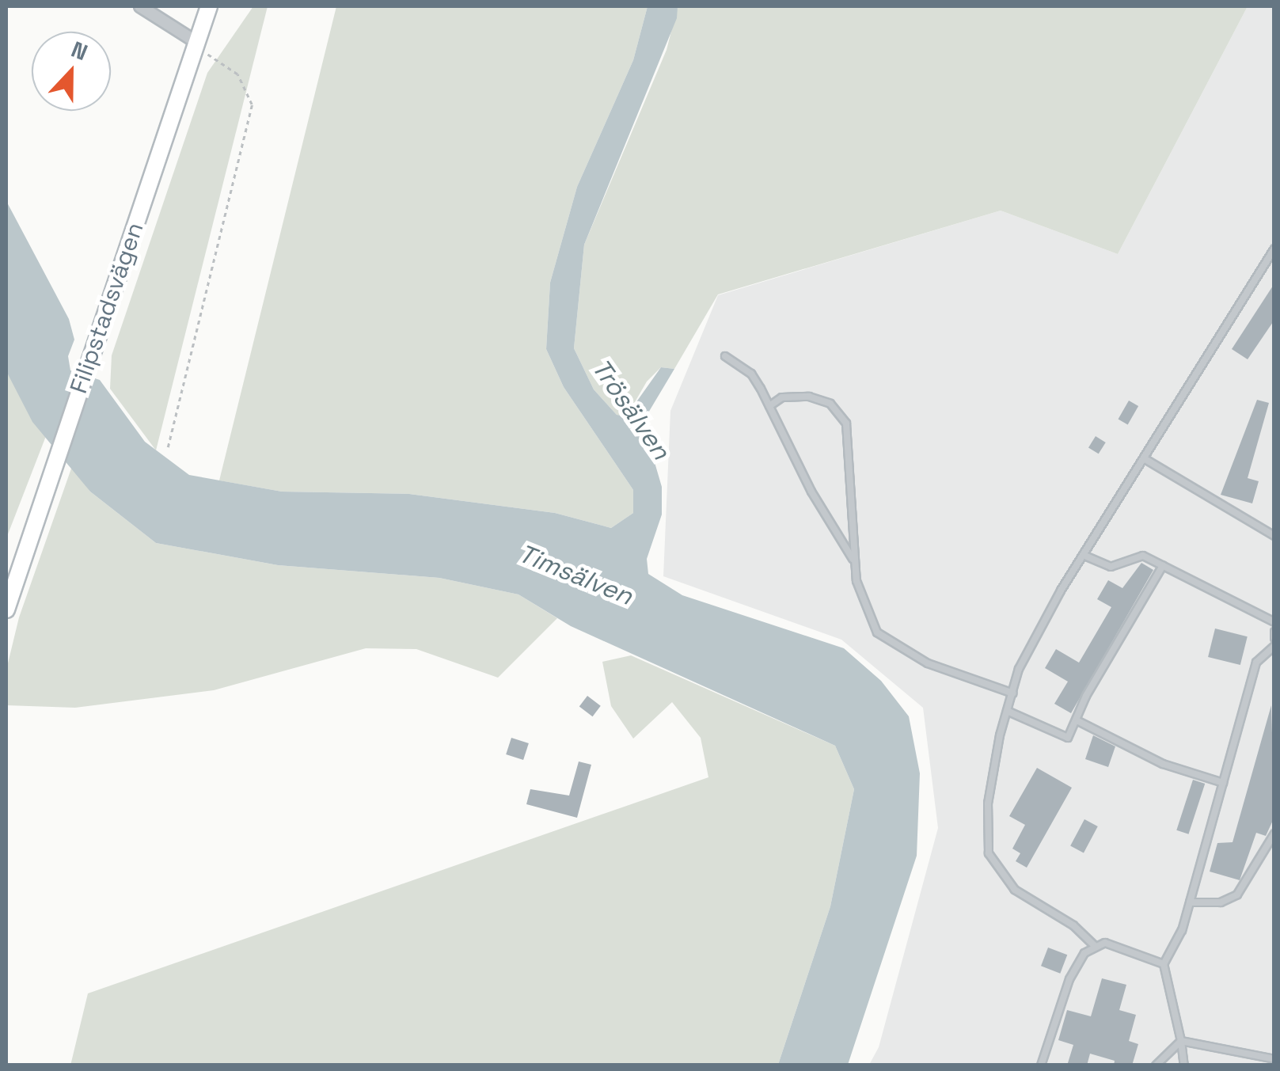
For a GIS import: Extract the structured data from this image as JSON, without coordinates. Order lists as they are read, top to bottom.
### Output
{
  "streets": {
    "main road": ["Filipstadsvägen"]
  },
  "water": ["Trösälven", "Timsälven"],
  "north": "top"
}
